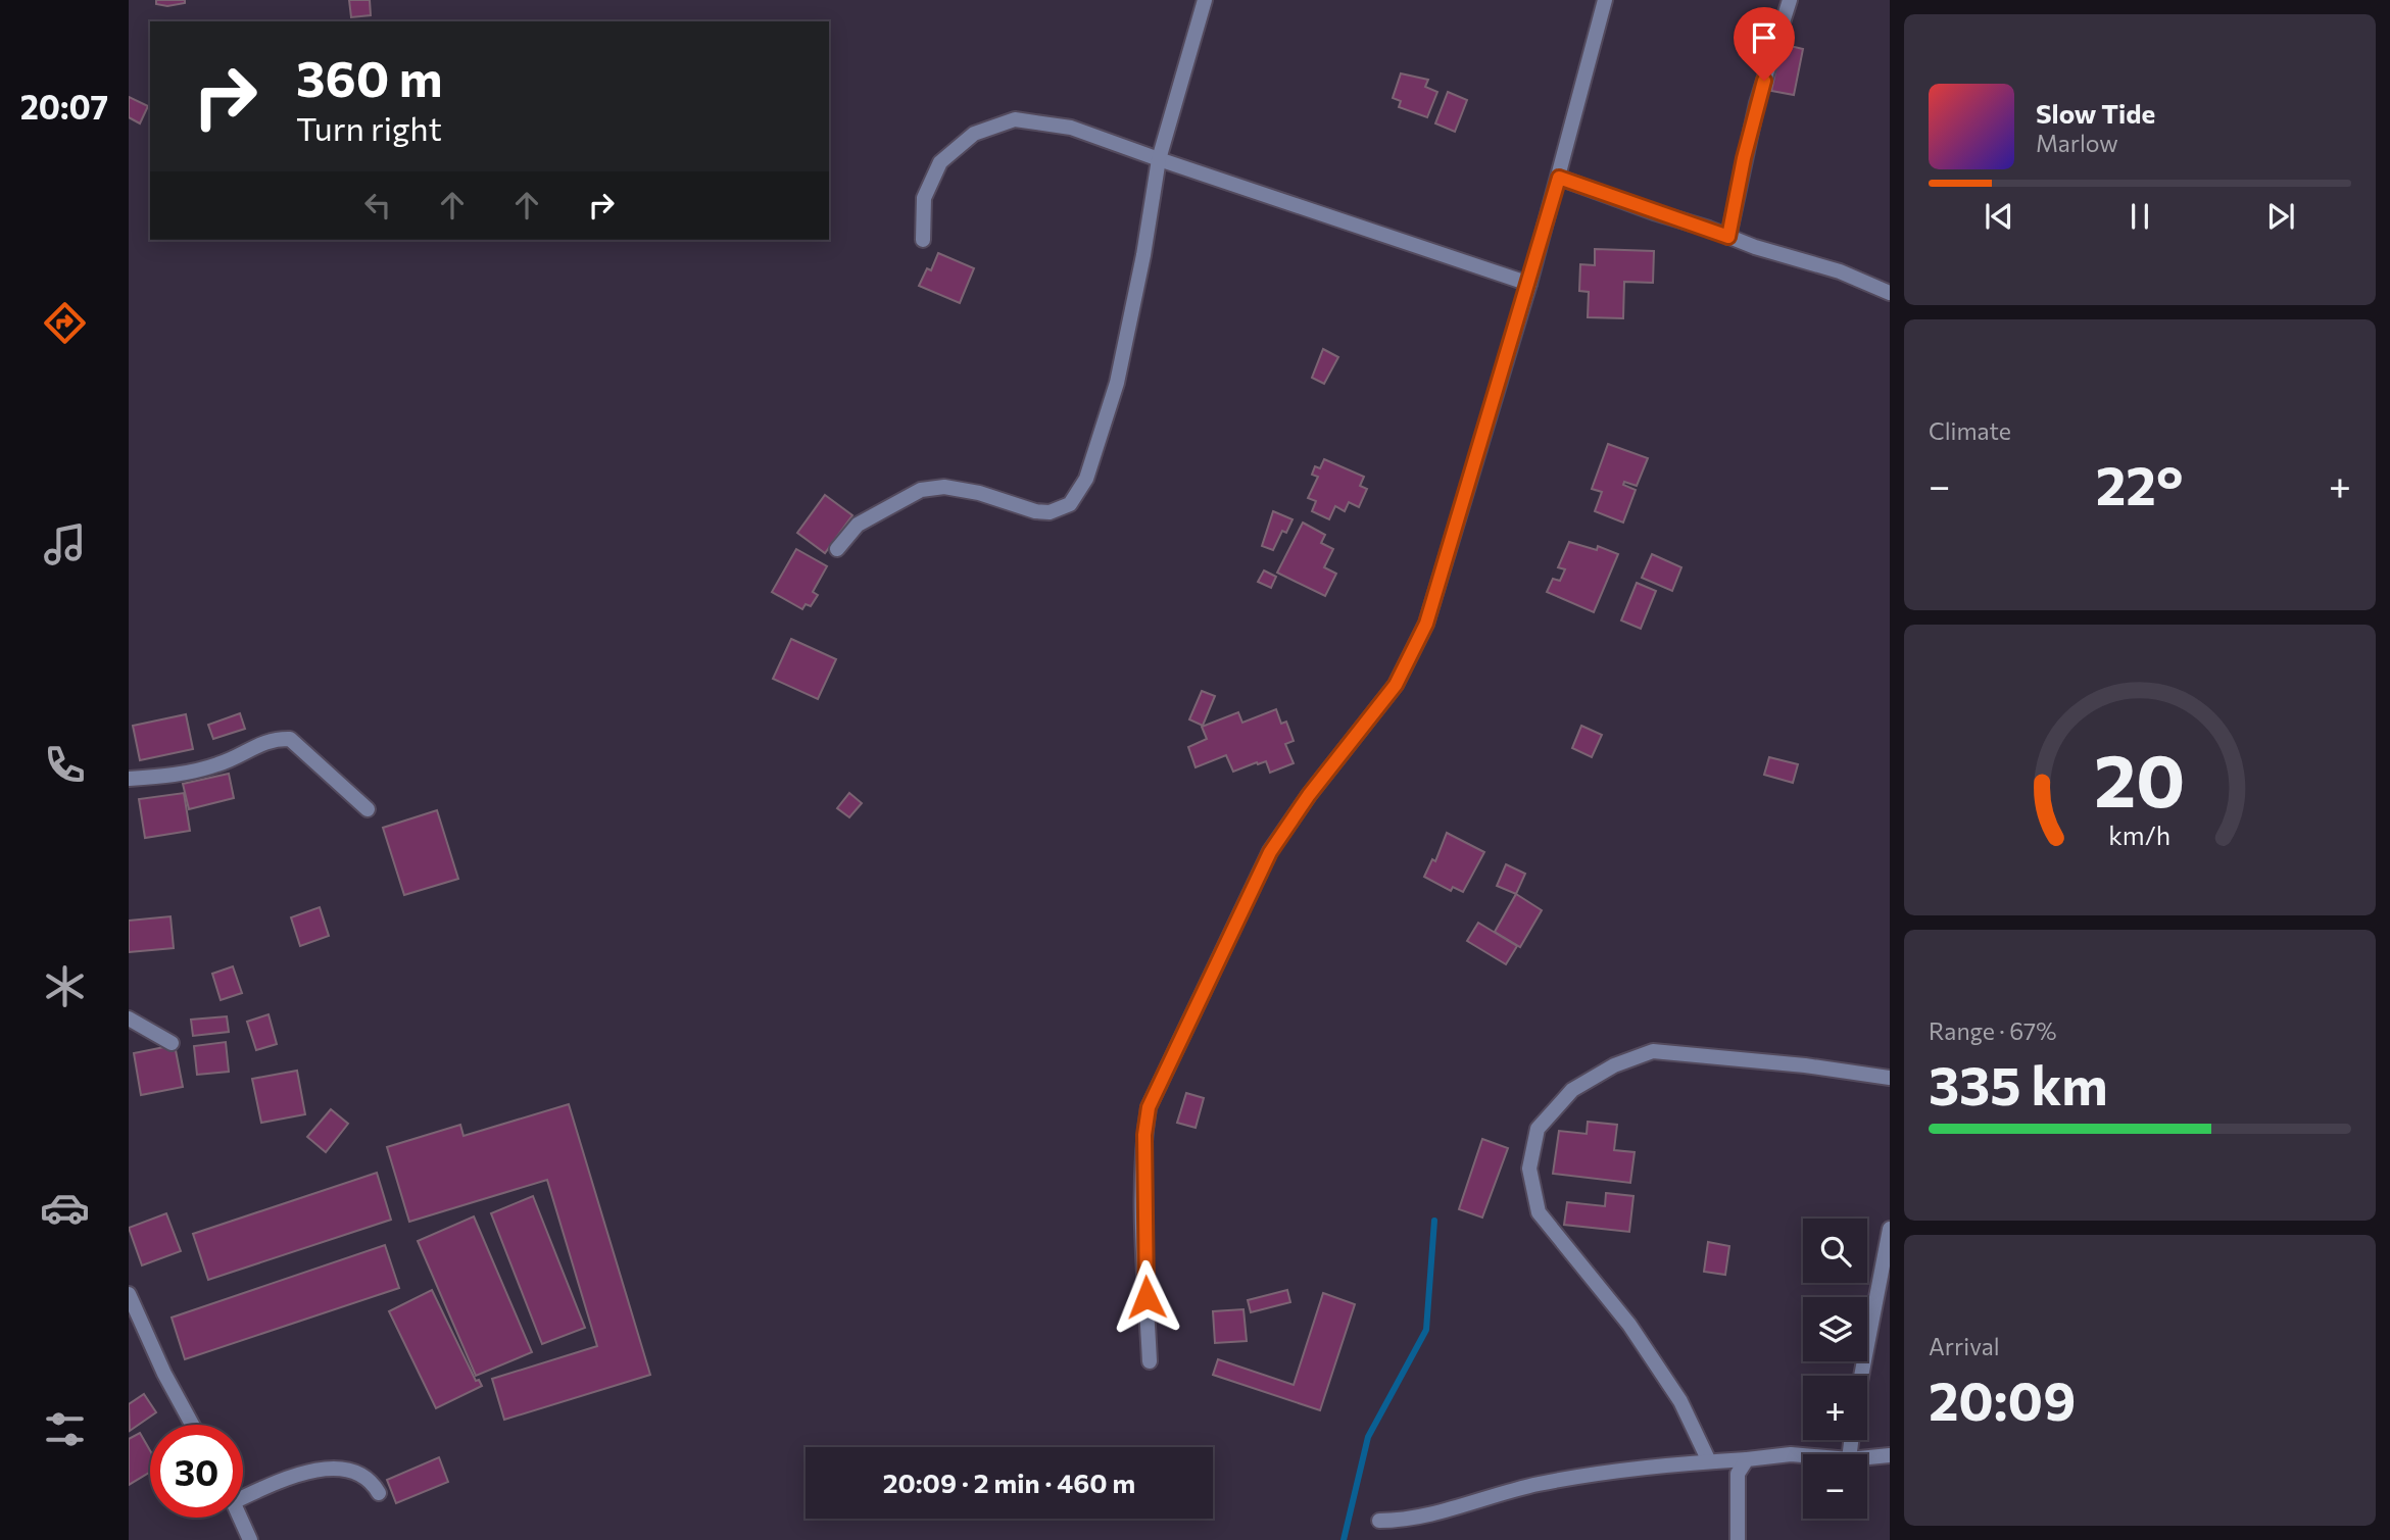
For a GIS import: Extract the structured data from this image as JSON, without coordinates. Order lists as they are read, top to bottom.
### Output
{
  "page": {
    "tabs": "20:07",
    "turn": ["360 m", "Turn right"],
    "song": ["Slow Tide", "Marlow"],
    "tile": [
      "Climate",
      ["Range · 67%", "335 km"],
      ["Arrival", "20:09"]
    ],
    "heat": ["−", "22°", "+"],
    "map_buttons": ["+", "−"],
    "limit": "30",
    "trip": "20:09 · 2 min · 460 m",
    "gauge": ["20", "km/h"]
  }
}
